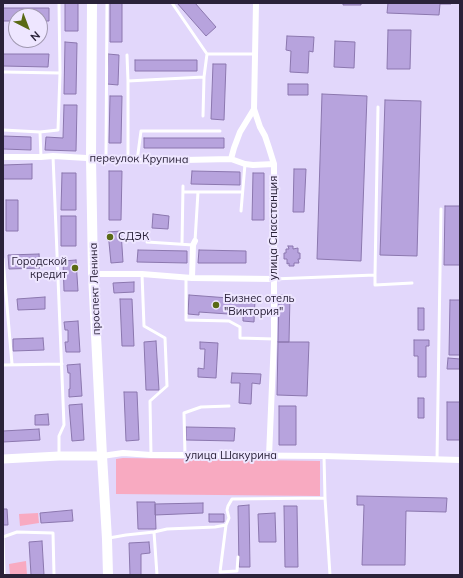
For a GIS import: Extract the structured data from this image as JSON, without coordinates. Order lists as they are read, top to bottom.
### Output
{
  "streets": {
    "main road": ["проспект Ленина", "улица Шакурина"],
    "street": ["переулок Крупина", "улица Спасстанция"]
  },
  "crossings": [
    ["переулок Крупина", "улица Спасстанция"],
    ["переулок Крупина", "проспект Ленина"],
    ["улица Спасстанция", "улица Шакурина"],
    ["проспект Ленина", "улица Шакурина"]
  ],
  "places": ["СДЭК", "Городской кредит", "Бизнес отель \"Виктория\""],
  "north": "bottom right"
}
